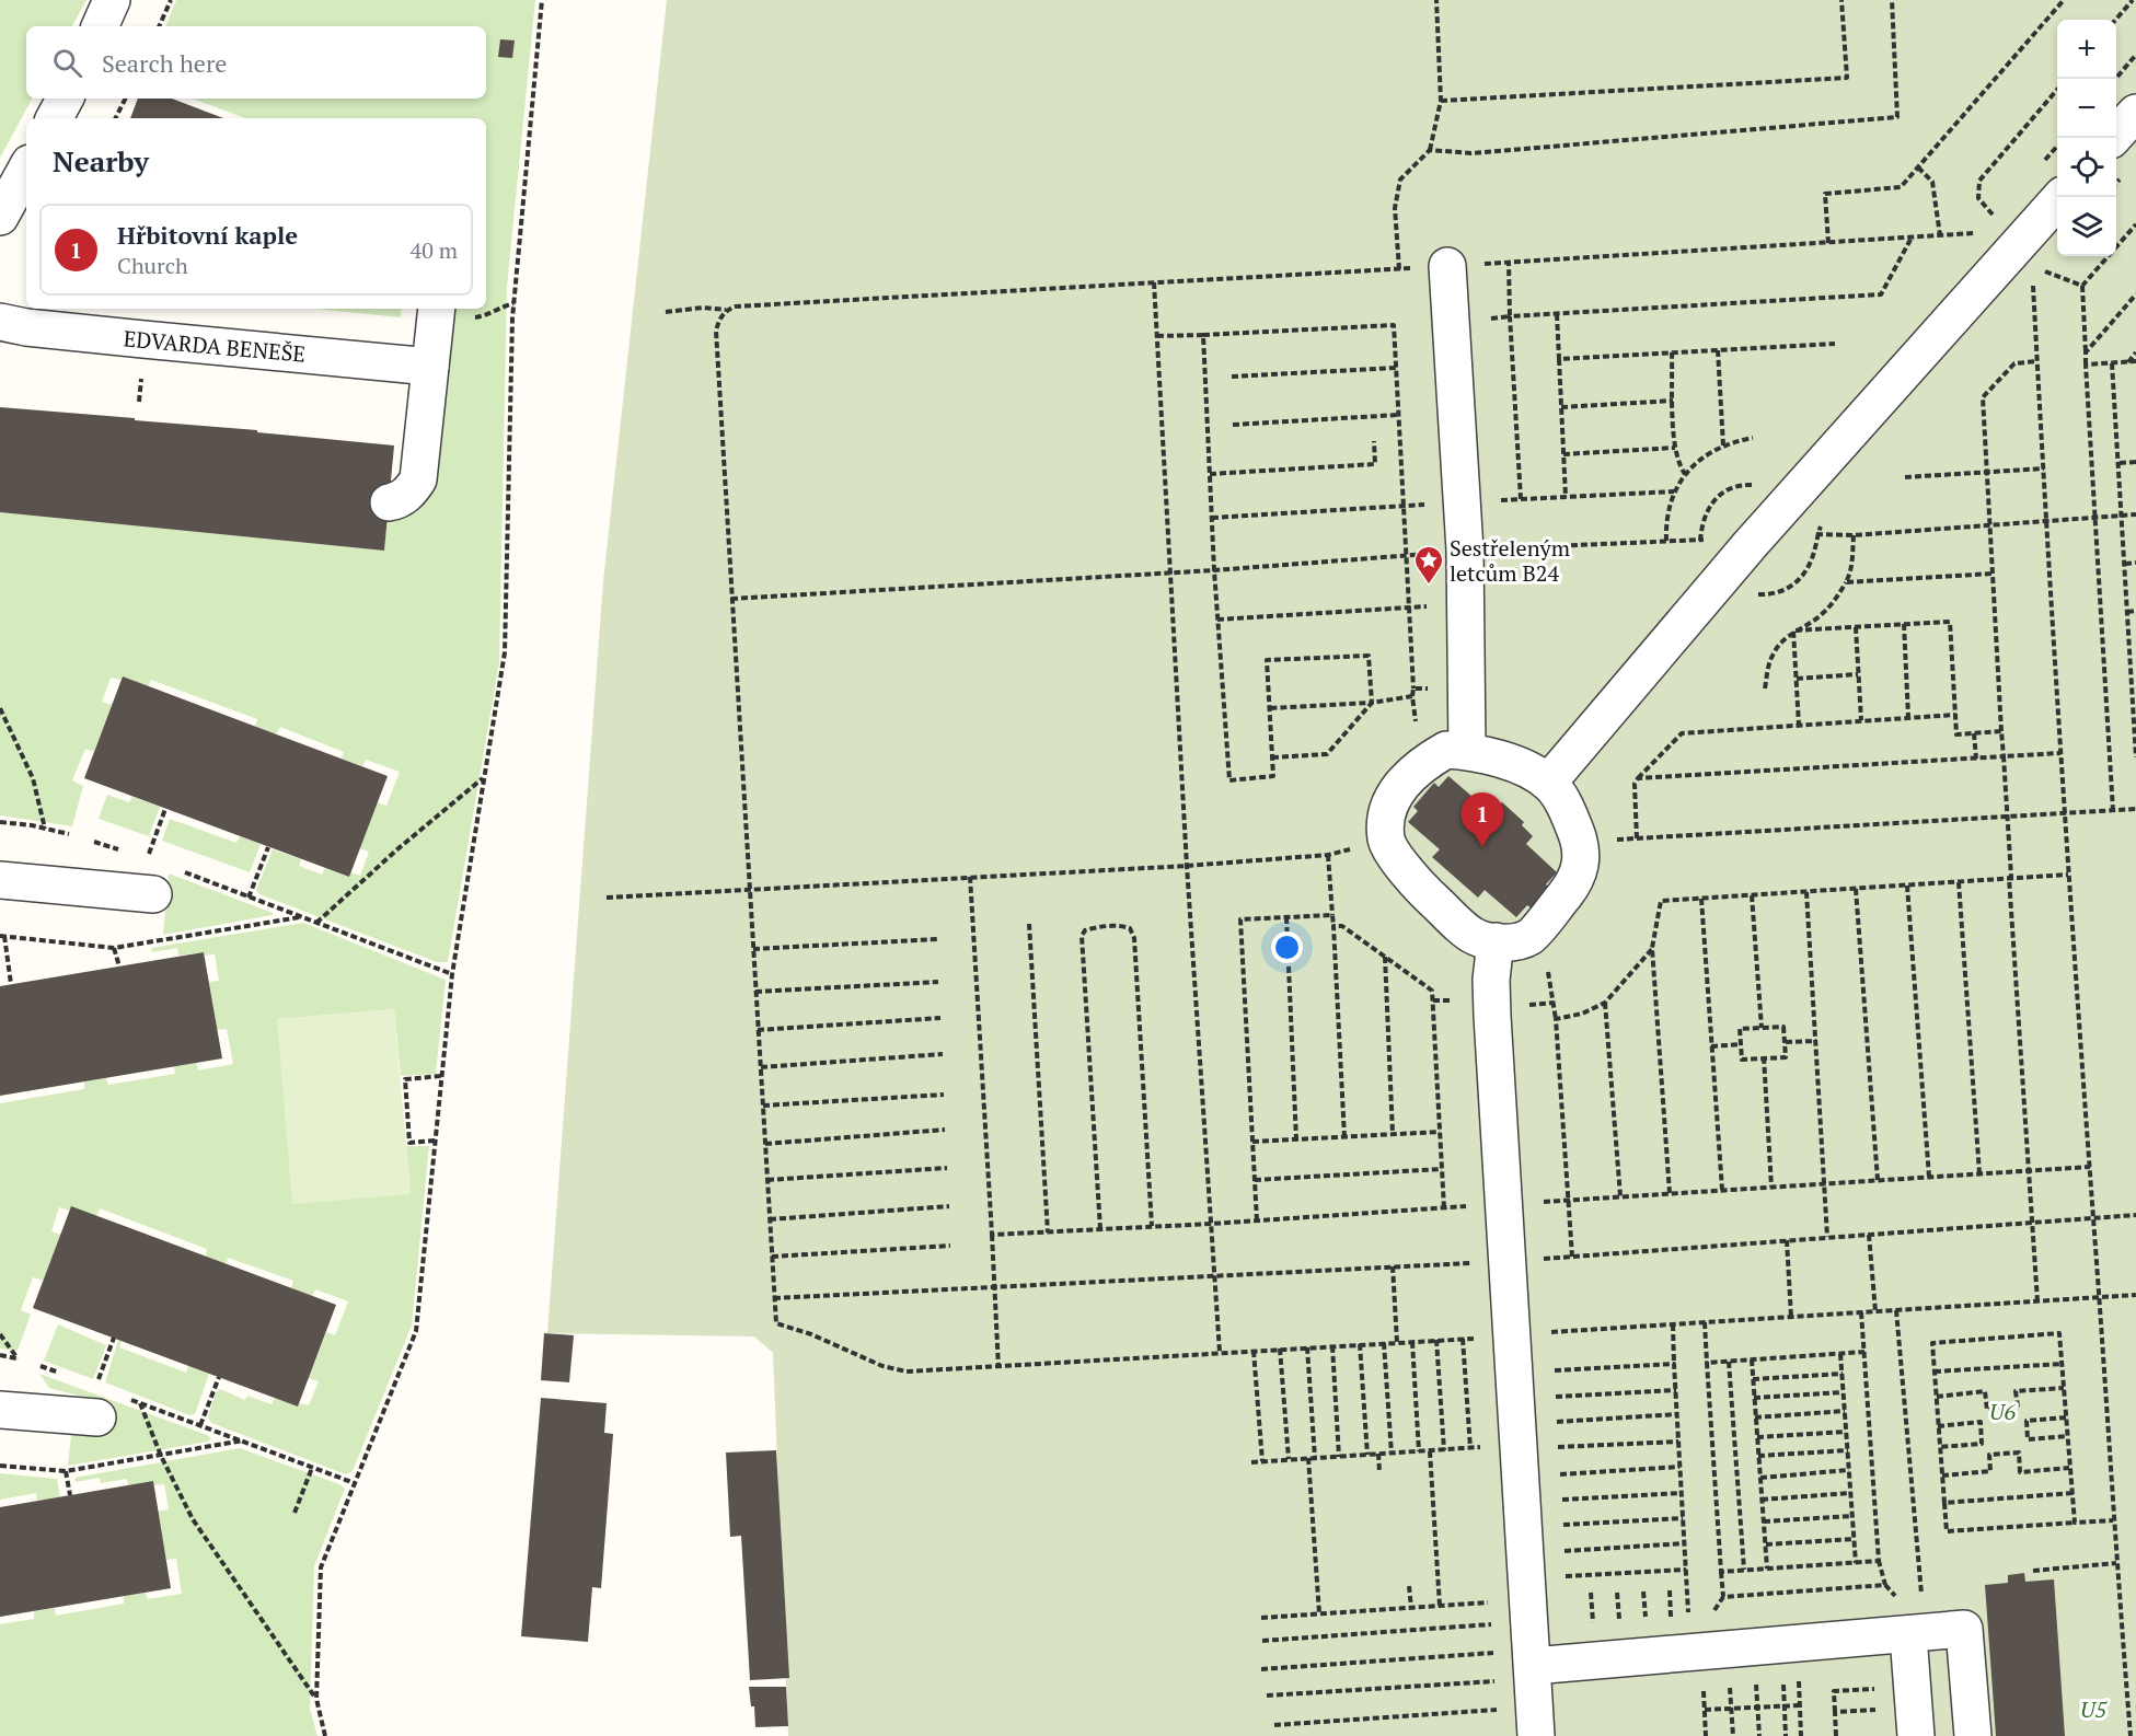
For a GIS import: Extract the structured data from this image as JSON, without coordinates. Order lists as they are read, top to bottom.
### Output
{
  "streets": {
    "street": ["EDVARDA BENEŠE"]
  },
  "parks": ["U6", "U5"],
  "places": {
    "place": ["Sestřeleným letcům B24"]
  },
  "page": {
    "map_buttons": ["+", "−"],
    "search": "Search here",
    "heading": "Nearby",
    "list": [
      {
        "mark": "1",
        "name": "Hřbitovní kaple",
        "note": "Church",
        "value": "40 m"
      }
    ],
    "pins": "1"
  }
}
